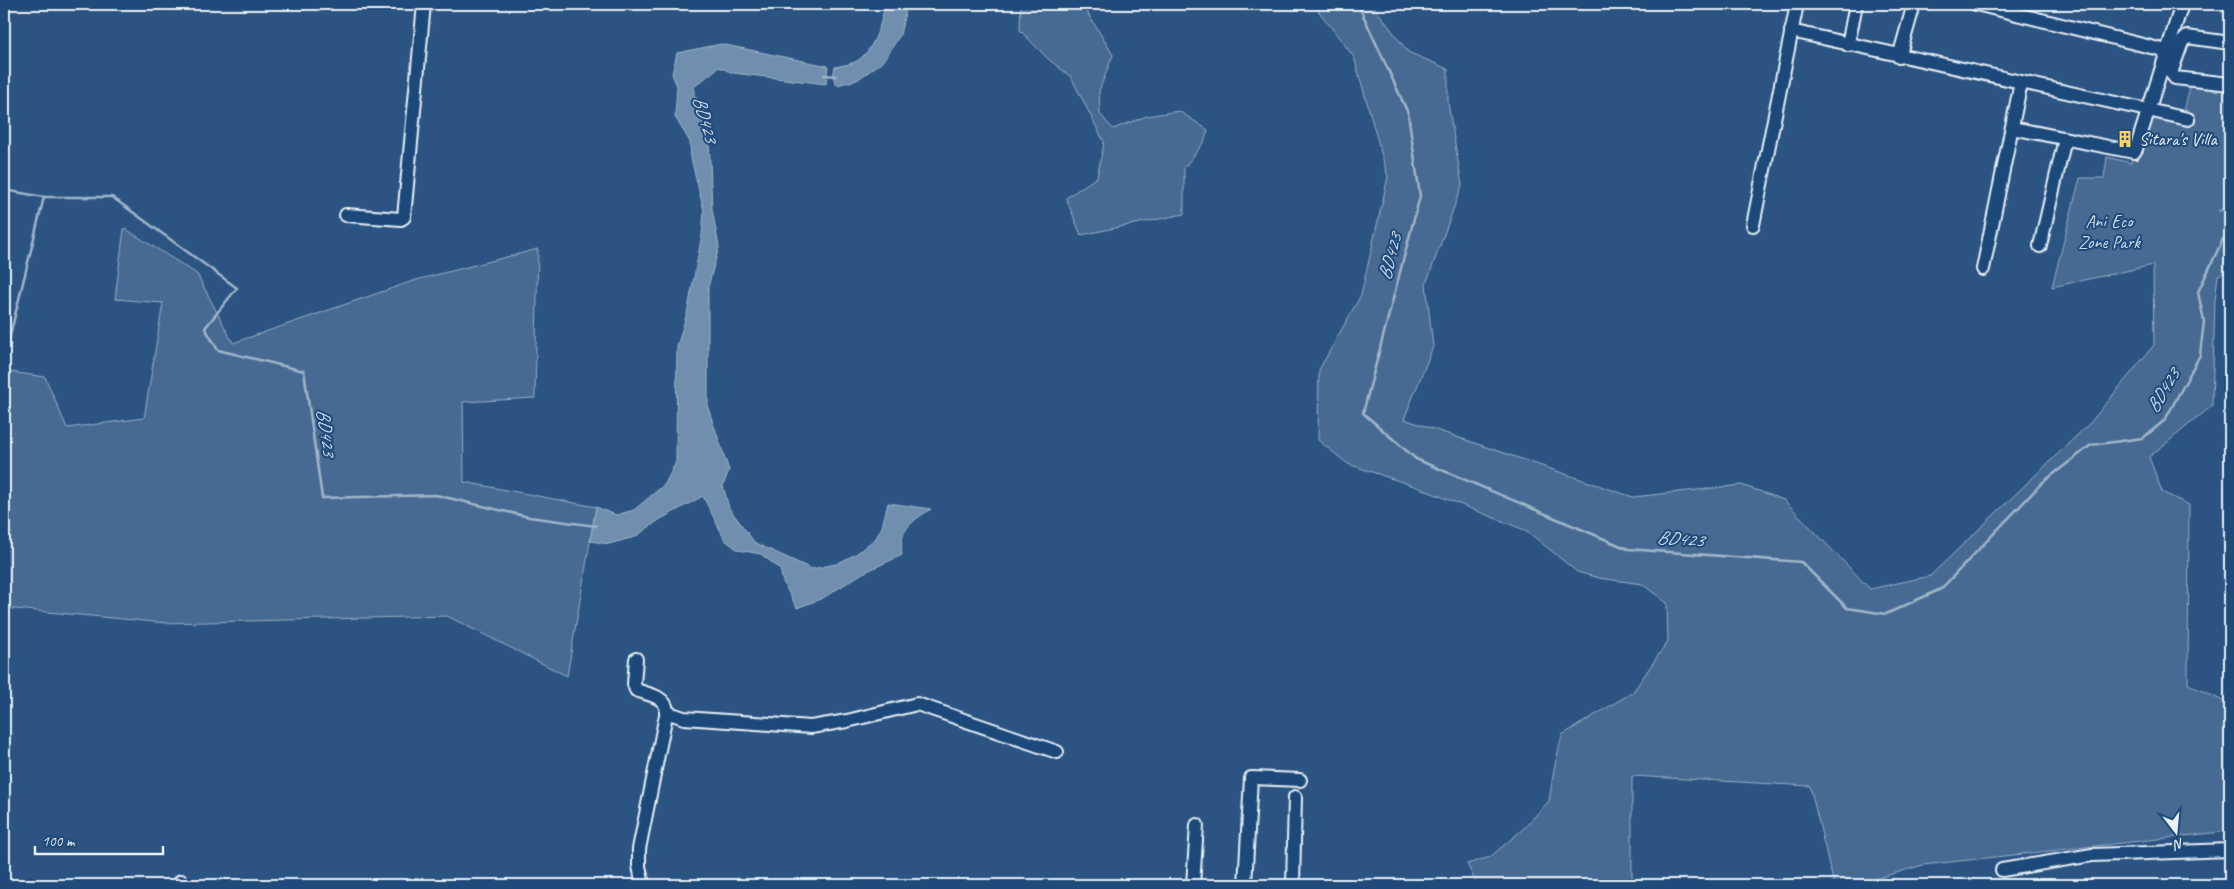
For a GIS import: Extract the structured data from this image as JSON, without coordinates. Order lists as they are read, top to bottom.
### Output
{
  "water": ["BD423"],
  "parks": ["Ani Eco Zone Park"],
  "places": {
    "building": ["Sitara's Villa"]
  },
  "scale_bar": "100 m",
  "north": "bottom"
}
